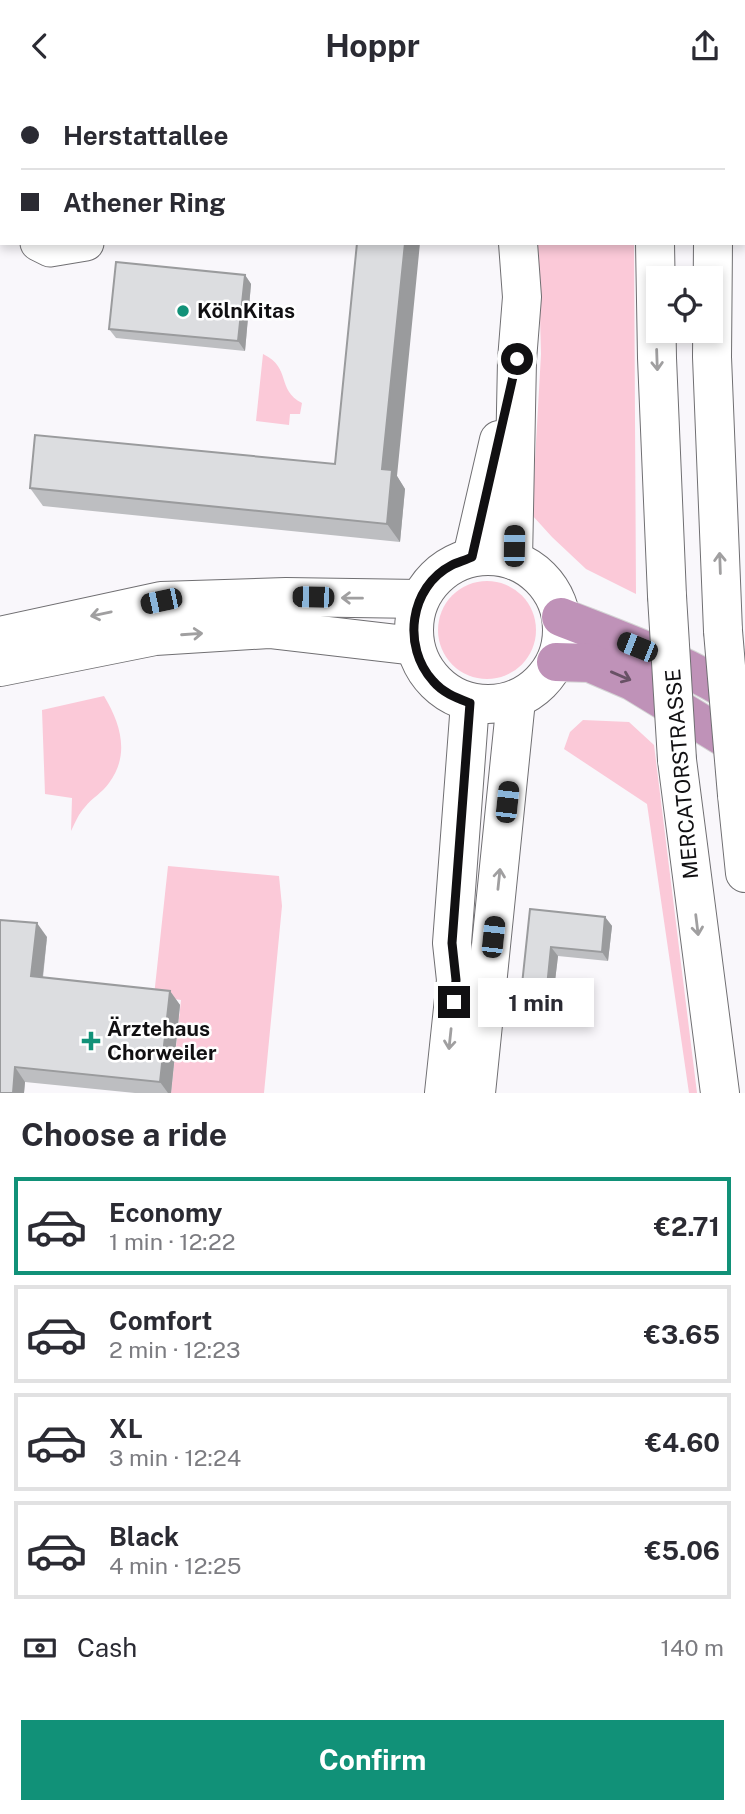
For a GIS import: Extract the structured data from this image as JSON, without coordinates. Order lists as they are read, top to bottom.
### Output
{
  "streets": {
    "street": ["MERCATORSTRASSE"]
  },
  "places": {
    "other": ["KölnKitas"],
    "health": ["Ärztehaus Chorweiler"]
  },
  "page": {
    "header": "Hoppr",
    "banner": ["Herstattallee", "Athener Ring"],
    "bubble": "1 min",
    "heading": "Choose a ride",
    "list": [
      {
        "name": "Economy",
        "note": "1 min · 12:22",
        "value": "€2.71"
      },
      {
        "name": "Comfort",
        "note": "2 min · 12:23",
        "value": "€3.65"
      },
      {
        "name": "XL",
        "note": "3 min · 12:24",
        "value": "€4.60"
      },
      {
        "name": "Black",
        "note": "4 min · 12:25",
        "value": "€5.06"
      }
    ],
    "pay": ["Cash", "140 m"],
    "buttons": "Confirm"
  }
}
